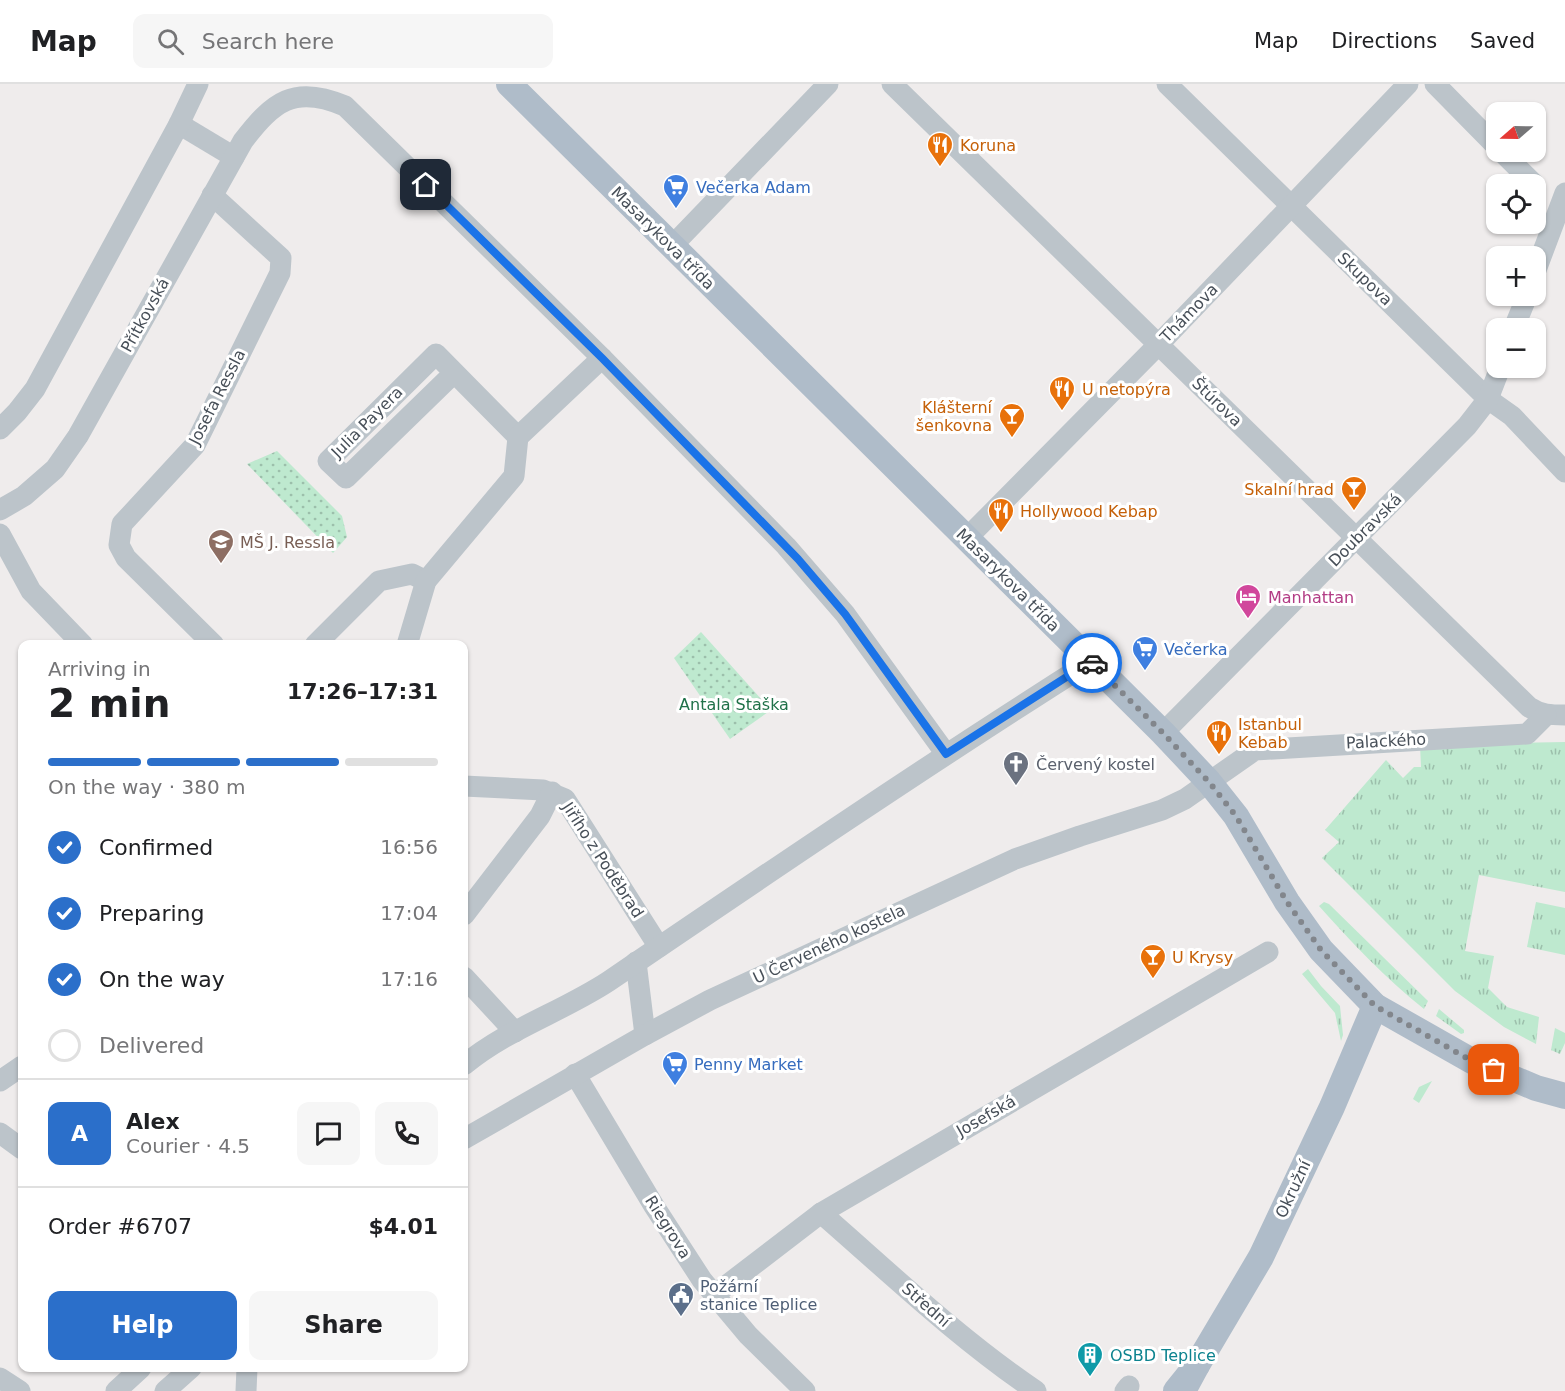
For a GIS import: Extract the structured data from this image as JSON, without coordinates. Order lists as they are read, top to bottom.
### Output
{
  "streets": {
    "main road": ["Masarykova třída", "Okružní"],
    "street": [
      "Skupova",
      "Thámova",
      "Přítkovská",
      "Josefa Ressla",
      "Štúrova",
      "Julia Payera",
      "Doubravská",
      "Palackého",
      "Jiřího z Poděbrad",
      "U Červeného kostela",
      "Josefská",
      "Riegrova",
      "Střední"
    ]
  },
  "crossings": [
    ["Masarykova třída", "Thámova"],
    ["Masarykova třída", "Doubravská"],
    ["Masarykova třída", "Palackého"],
    ["Masarykova třída", "U Červeného kostela"],
    ["Masarykova třída", "Okružní"],
    ["Skupova", "Thámova"],
    ["Skupova", "Doubravská"],
    ["Thámova", "Štúrova"],
    ["Přítkovská", "Josefa Ressla"],
    ["Štúrova", "Doubravská"],
    ["Štúrova", "Palackého"],
    ["Palackého", "U Červeného kostela"],
    ["U Červeného kostela", "Riegrova"],
    ["Josefská", "Riegrova"],
    ["Josefská", "Střední"]
  ],
  "parks": ["Antala Staška"],
  "places": {
    "restaurant": [
      "Koruna",
      "U netopýra",
      "Hollywood Kebap",
      "Istanbul Kebab"
    ],
    "supermarket": ["Večerka Adam", "Večerka", "Penny Market"],
    "bar": ["Klášterní šenkovna", "Skalní hrad", "U Krysy"],
    "school or university": ["MŠ J. Ressla"],
    "hotel": ["Manhattan"],
    "church": ["Červený kostel"],
    "public building": ["Požární stanice Teplice"],
    "building": ["OSBD Teplice"]
  },
  "north": "left",
  "page": {
    "header": "Map",
    "search": "Search here",
    "nav": ["Map", "Directions", "Saved"],
    "map_buttons": ["+", "−"],
    "heading": ["2 min", "Arriving in", "17:26–17:31"],
    "panel": [
      "Alex",
      "Courier · 4.5",
      "Order #6707",
      "$4.01"
    ],
    "bar": "On the way · 380 m",
    "list": [
      ["Confirmed", "16:56"],
      ["Preparing", "17:04"],
      ["On the way", "17:16"],
      "Delivered"
    ],
    "round": "A",
    "buttons": ["Help", "Share"]
  }
}
